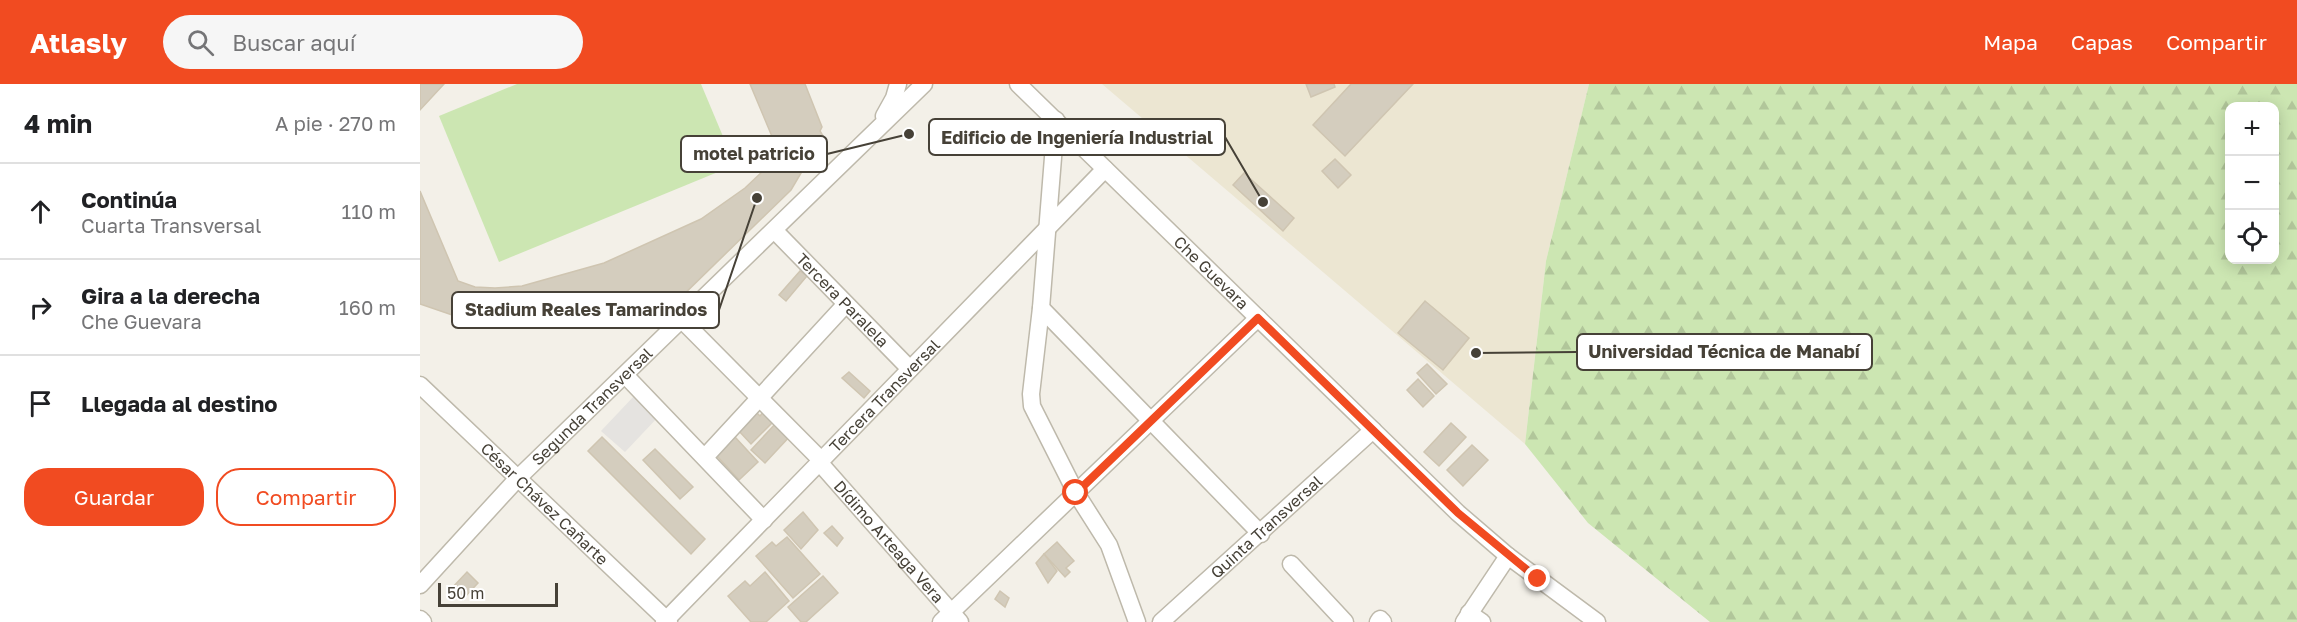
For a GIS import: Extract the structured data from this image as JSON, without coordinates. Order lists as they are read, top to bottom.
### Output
{
  "streets": {
    "street": [
      "Che Guevara",
      "Tercera Paralela",
      "Tercera Transversal",
      "Segunda Transversal",
      "César Chávez Cañarte",
      "Quinta Transversal",
      "Dídimo Arteaga Vera"
    ]
  },
  "crossings": [
    ["Che Guevara", "Tercera Transversal"],
    ["Che Guevara", "Quinta Transversal"],
    ["Tercera Paralela", "Tercera Transversal"],
    ["Tercera Paralela", "Segunda Transversal"],
    ["Tercera Transversal", "César Chávez Cañarte"],
    ["Tercera Transversal", "Dídimo Arteaga Vera"],
    ["Segunda Transversal", "César Chávez Cañarte"],
    ["Segunda Transversal", "Dídimo Arteaga Vera"]
  ],
  "places": [
    "motel patricio",
    "Stadium Reales Tamarindos",
    "Edificio de Ingeniería Industrial",
    "Universidad Técnica de Manabí"
  ],
  "scale_bar": "50 m",
  "page": {
    "header": "Atlasly",
    "search": "Buscar aquí",
    "nav": ["Mapa", "Capas", "Compartir"],
    "heading": ["4 min", "A pie · 270 m"],
    "map_buttons": ["+", "−"],
    "list": [
      ["Continúa", "Cuarta Transversal", "110 m"],
      ["Gira a la derecha", "Che Guevara", "160 m"],
      "Llegada al destino"
    ],
    "buttons": ["Guardar", "Compartir"],
    "scale": "50 m"
  }
}
